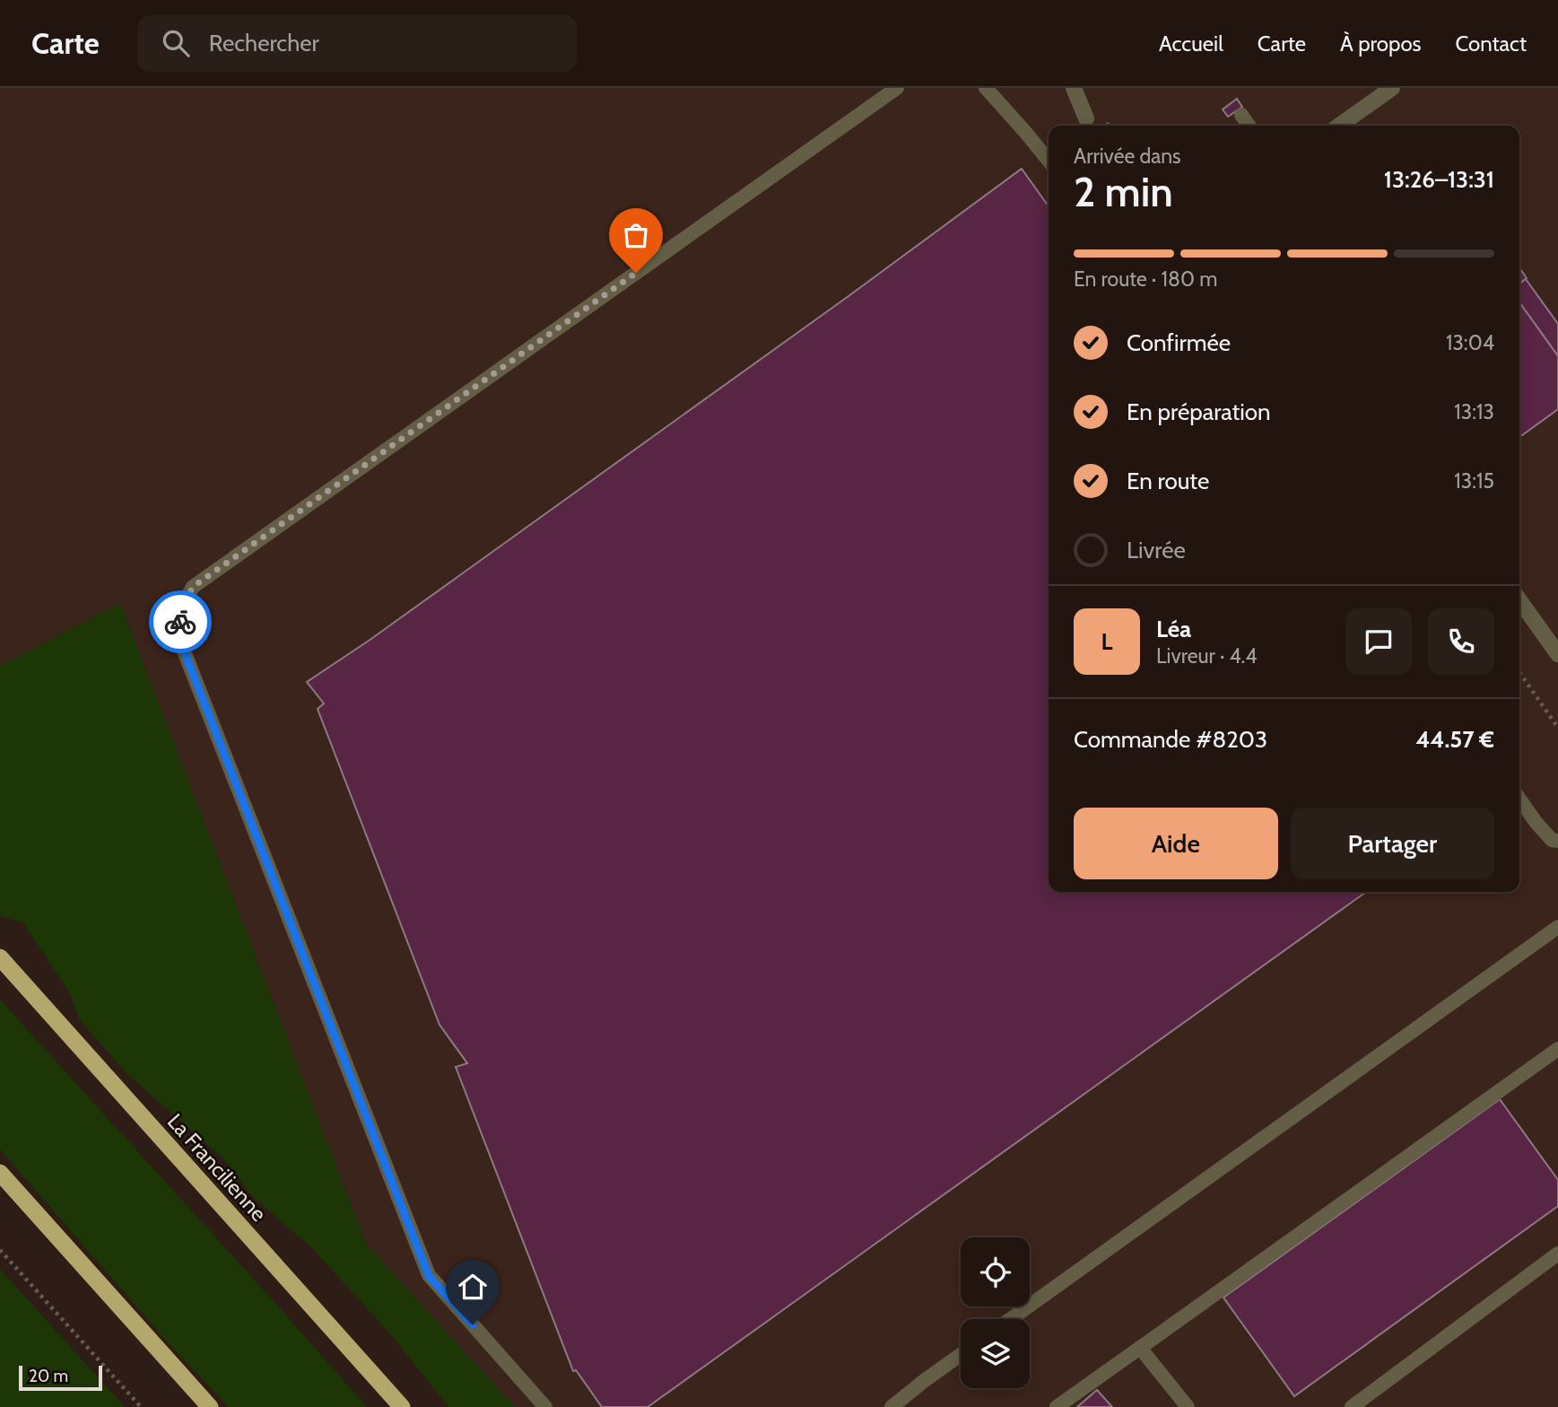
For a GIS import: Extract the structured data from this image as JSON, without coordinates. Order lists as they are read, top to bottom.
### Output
{
  "streets": {
    "highway": ["La Francilienne"]
  },
  "scale_bar": "20 m",
  "page": {
    "header": "Carte",
    "search": "Rechercher",
    "nav": [
      "Accueil",
      "Carte",
      "À propos",
      "Contact"
    ],
    "heading": ["2 min", "Arrivée dans", "13:26–13:31"],
    "panel": [
      "Léa",
      "Livreur · 4.4",
      "Commande #8203",
      "44.57 €"
    ],
    "bar": "En route · 180 m",
    "list": [
      ["Confirmée", "13:04"],
      ["En préparation", "13:13"],
      ["En route", "13:15"],
      "Livrée"
    ],
    "round": "L",
    "buttons": ["Aide", "Partager"],
    "scale": "20 m"
  }
}
